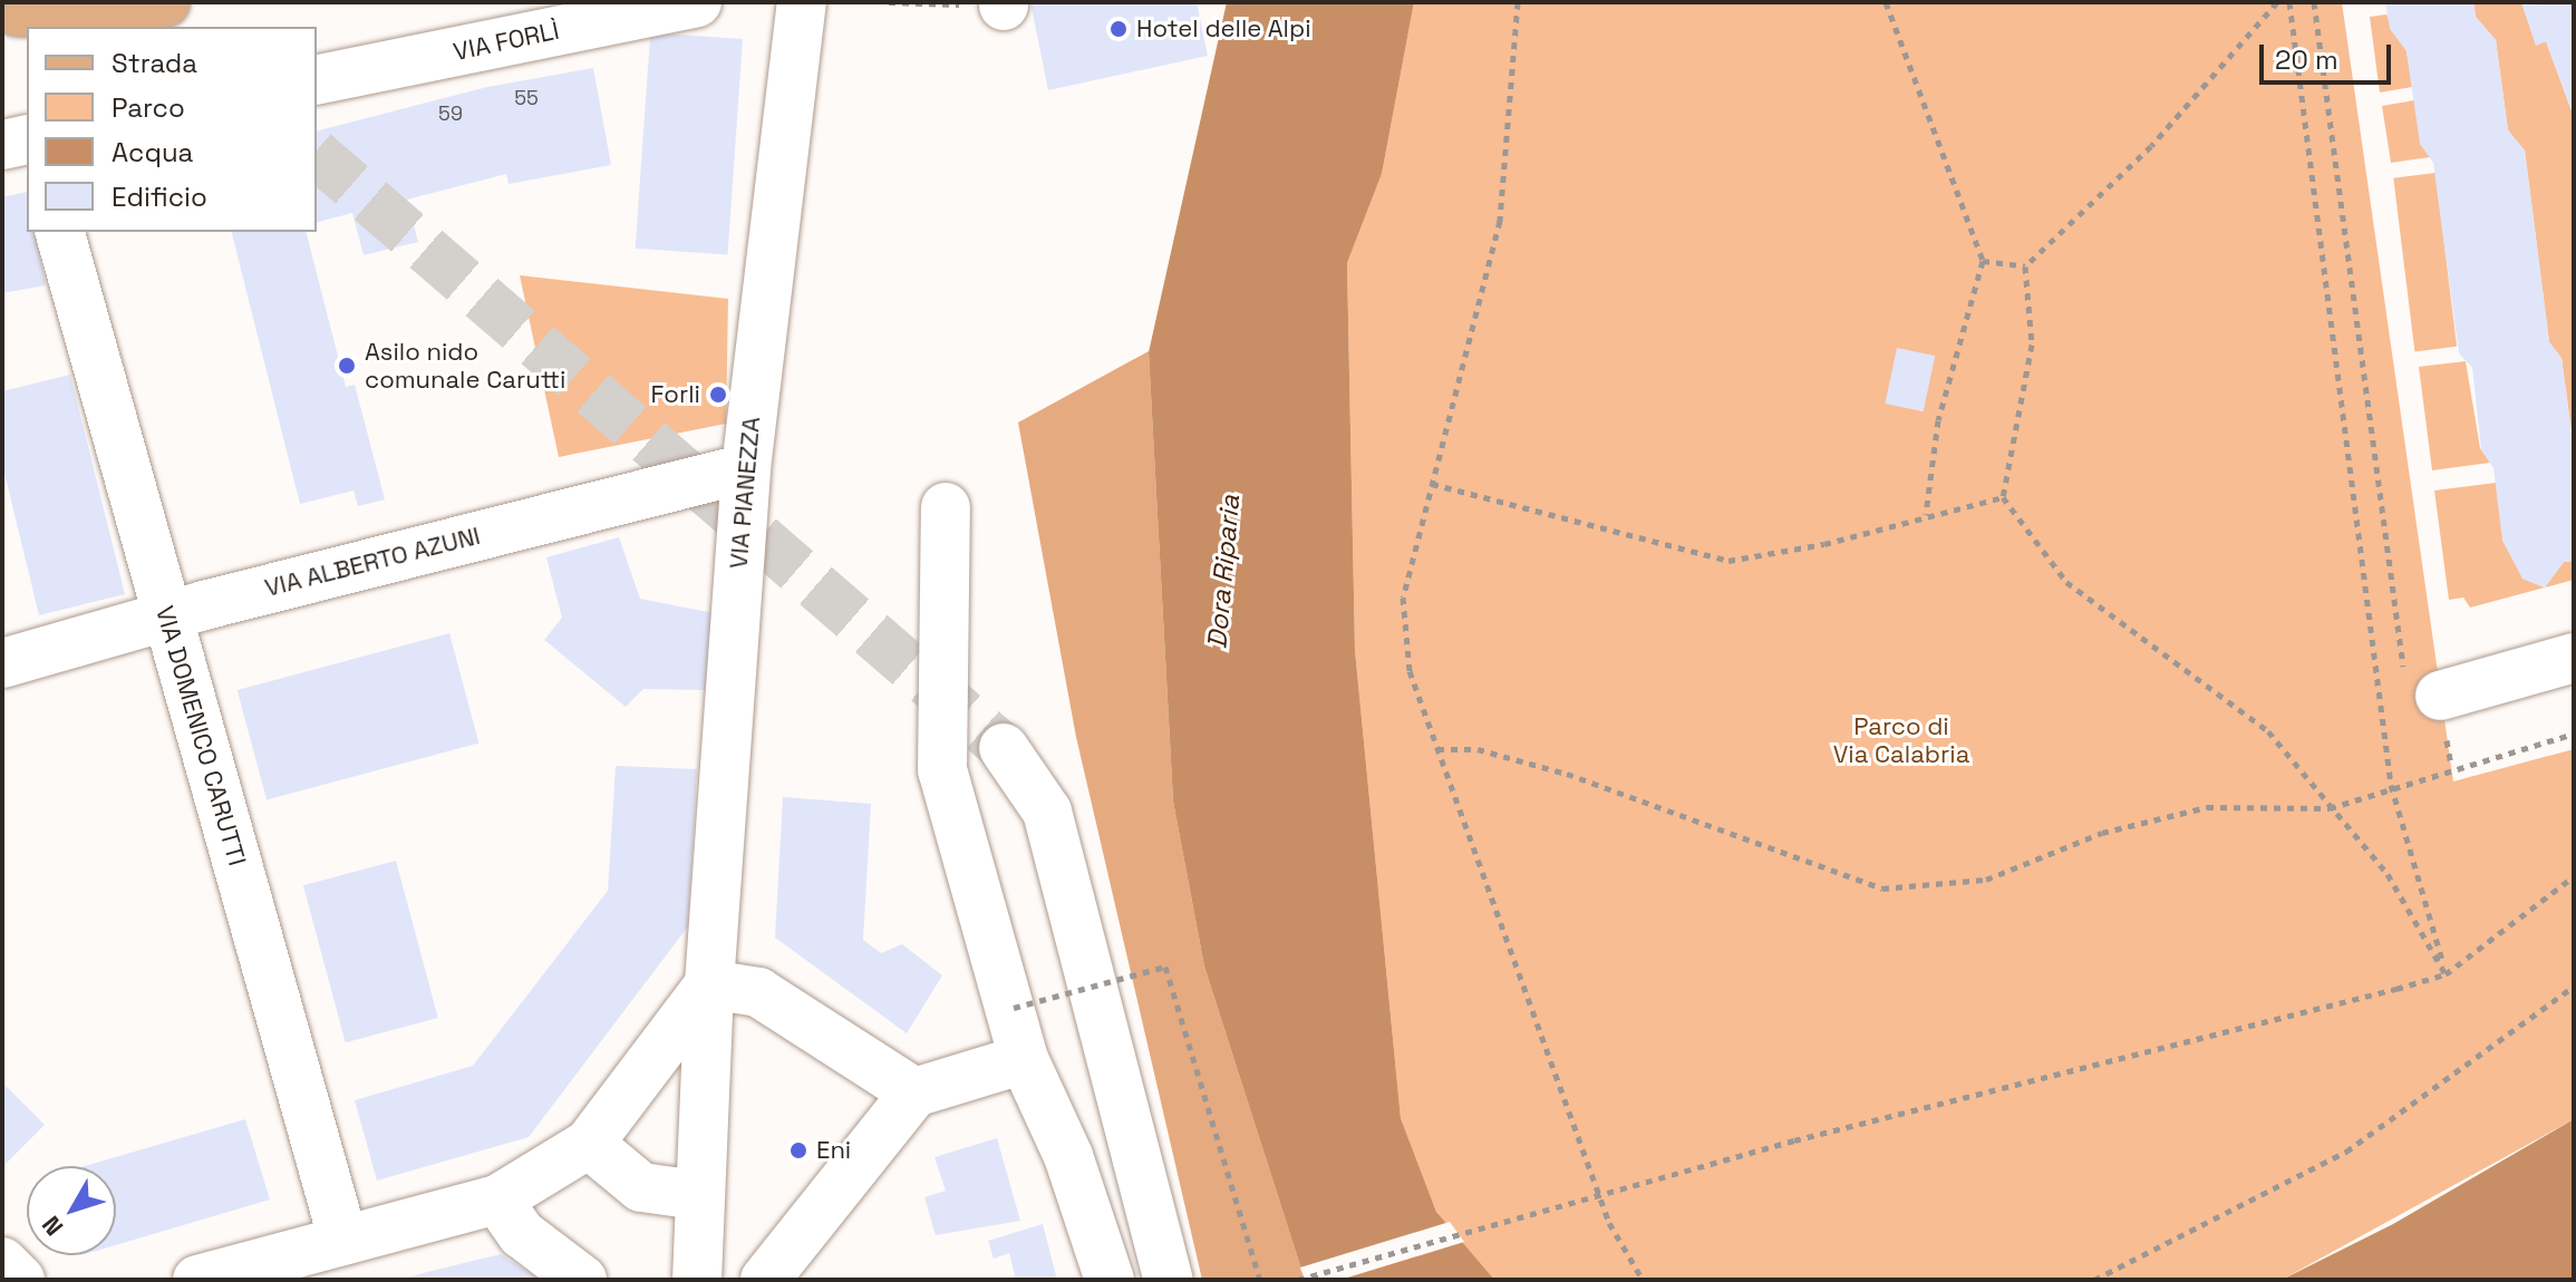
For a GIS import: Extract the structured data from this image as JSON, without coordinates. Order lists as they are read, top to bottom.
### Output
{
  "streets": {
    "street": [
      "VIA FORLÌ",
      "VIA PIANEZZA",
      "VIA ALBERTO AZUNI",
      "VIA DOMENICO CARUTTI"
    ]
  },
  "crossings": [
    ["VIA PIANEZZA", "VIA ALBERTO AZUNI"],
    ["VIA ALBERTO AZUNI", "VIA DOMENICO CARUTTI"]
  ],
  "water": ["Dora Riparia"],
  "parks": ["Parco di Via Calabria"],
  "places": [
    "Hotel delle Alpi",
    "Asilo nido comunale Carutti",
    "Forli",
    "Eni"
  ],
  "house_numbers": ["55", "59"],
  "legend": [
    "Strada",
    "Parco",
    "Acqua",
    "Edificio"
  ],
  "scale_bar": "20 m",
  "north": "bottom left"
}
